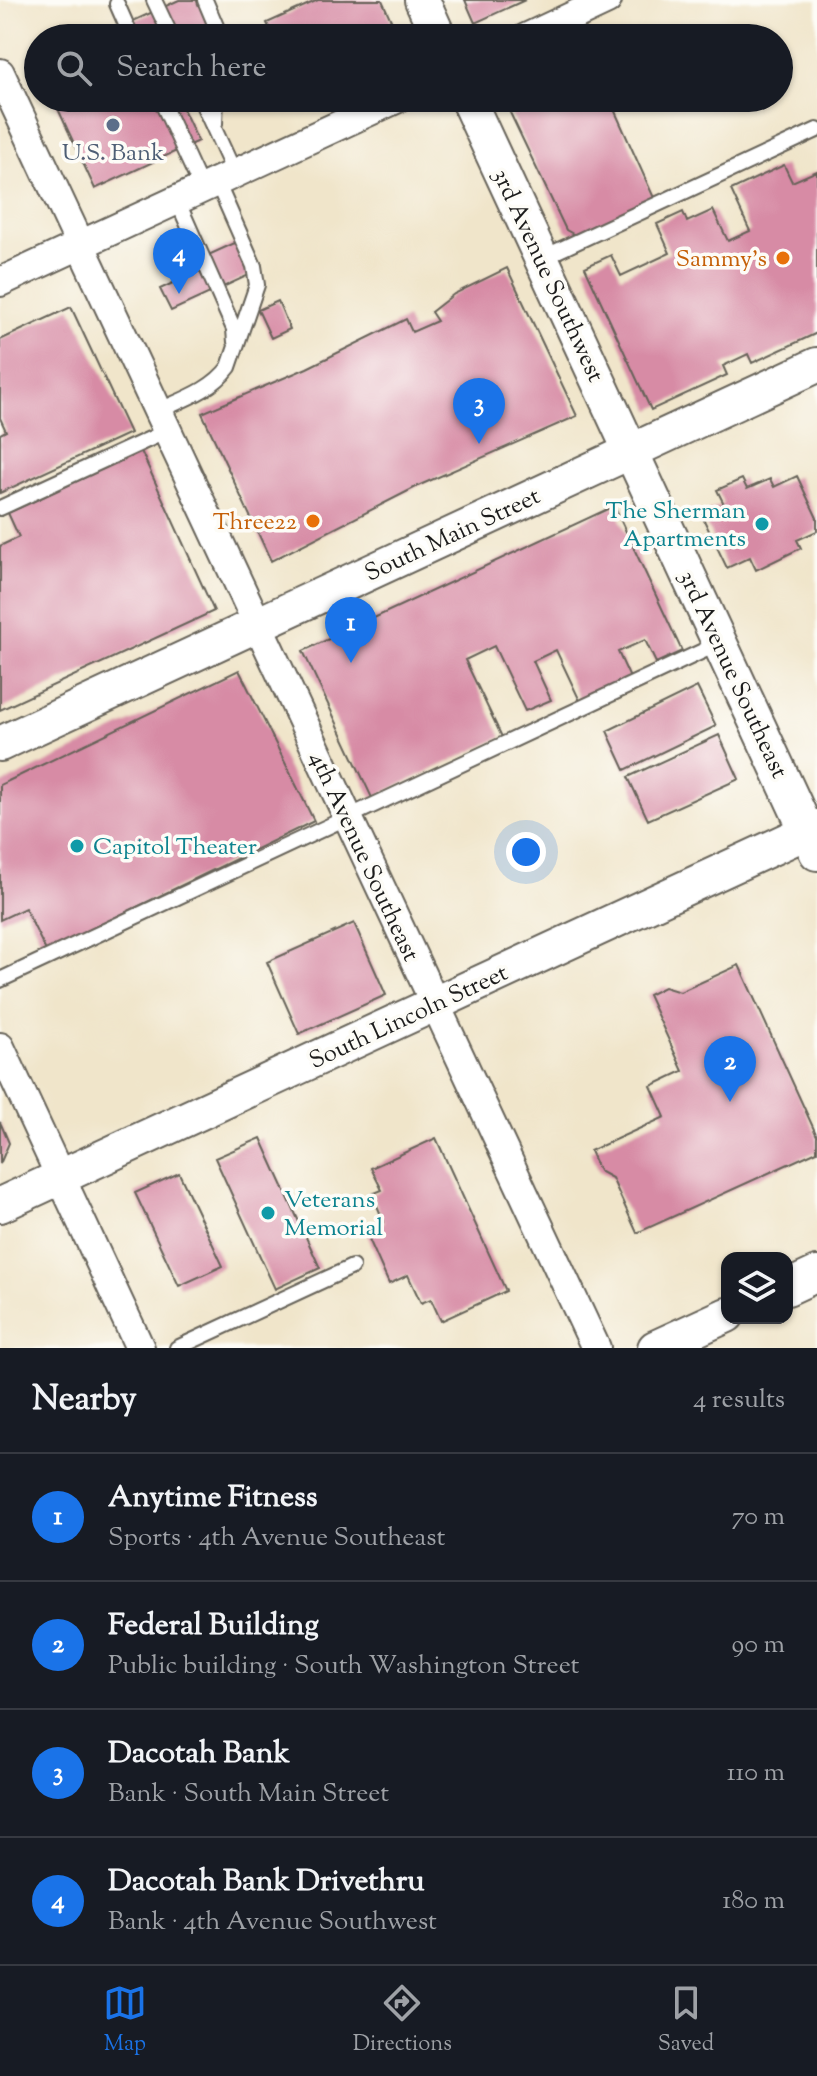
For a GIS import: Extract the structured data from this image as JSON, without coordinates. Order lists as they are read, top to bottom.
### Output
{
  "streets": {
    "street": [
      "3rd Avenue Southwest",
      "South Main Street",
      "3rd Avenue Southeast",
      "4th Avenue Southeast",
      "South Lincoln Street"
    ]
  },
  "crossings": [
    ["3rd Avenue Southwest", "South Main Street"],
    ["3rd Avenue Southwest", "3rd Avenue Southeast"],
    ["South Main Street", "3rd Avenue Southeast"],
    ["South Main Street", "4th Avenue Southeast"],
    ["3rd Avenue Southeast", "South Lincoln Street"],
    ["4th Avenue Southeast", "South Lincoln Street"]
  ],
  "places": [
    "U.S. Bank",
    "Sammy's",
    "Three22",
    "The Sherman Apartments",
    "Capitol Theater",
    "Veterans Memorial"
  ],
  "page": {
    "search": "Search here",
    "pins": [
      "4",
      "3",
      "1",
      "2"
    ],
    "heading": ["Nearby", "4 results"],
    "list": [
      {
        "mark": "1",
        "name": "Anytime Fitness",
        "note": "Sports · 4th Avenue Southeast",
        "value": "70 m"
      },
      {
        "mark": "2",
        "name": "Federal Building",
        "note": "Public building · South Washington Street",
        "value": "90 m"
      },
      {
        "mark": "3",
        "name": "Dacotah Bank",
        "note": "Bank · South Main Street",
        "value": "110 m"
      },
      {
        "mark": "4",
        "name": "Dacotah Bank Drivethru",
        "note": "Bank · 4th Avenue Southwest",
        "value": "180 m"
      }
    ],
    "nav": ["Map", "Directions", "Saved"]
  }
}
